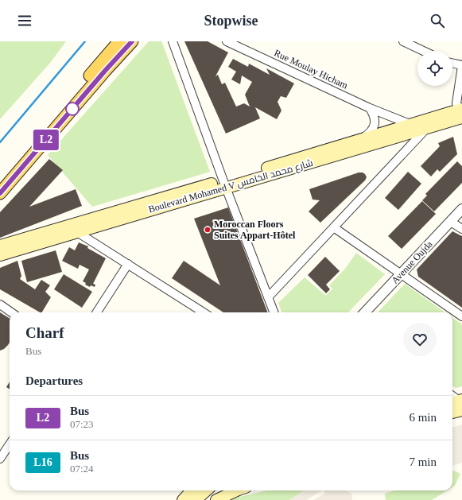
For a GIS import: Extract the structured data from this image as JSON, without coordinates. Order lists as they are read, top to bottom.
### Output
{
  "streets": {
    "main road": ["Boulevard Mohamed V شارع محمد الخامس"],
    "street": ["Rue Moulay Hicham", "Avenue Oujda"]
  },
  "crossings": [
    ["Rue Moulay Hicham", "Boulevard Mohamed V شارع محمد الخامس"]
  ],
  "places": ["Moroccan Floors Suites Appart-Hôtel"],
  "lines": ["bus line L2"],
  "page": {
    "header": "Stopwise",
    "on_map": "L2",
    "heading": [
      ["Charf", "Bus"],
      "Departures"
    ],
    "list": [
      {
        "mark": "L2",
        "name": "Bus",
        "note": "07:23",
        "value": "6 min"
      },
      {
        "mark": "L16",
        "name": "Bus",
        "note": "07:24",
        "value": "7 min"
      }
    ]
  }
}
